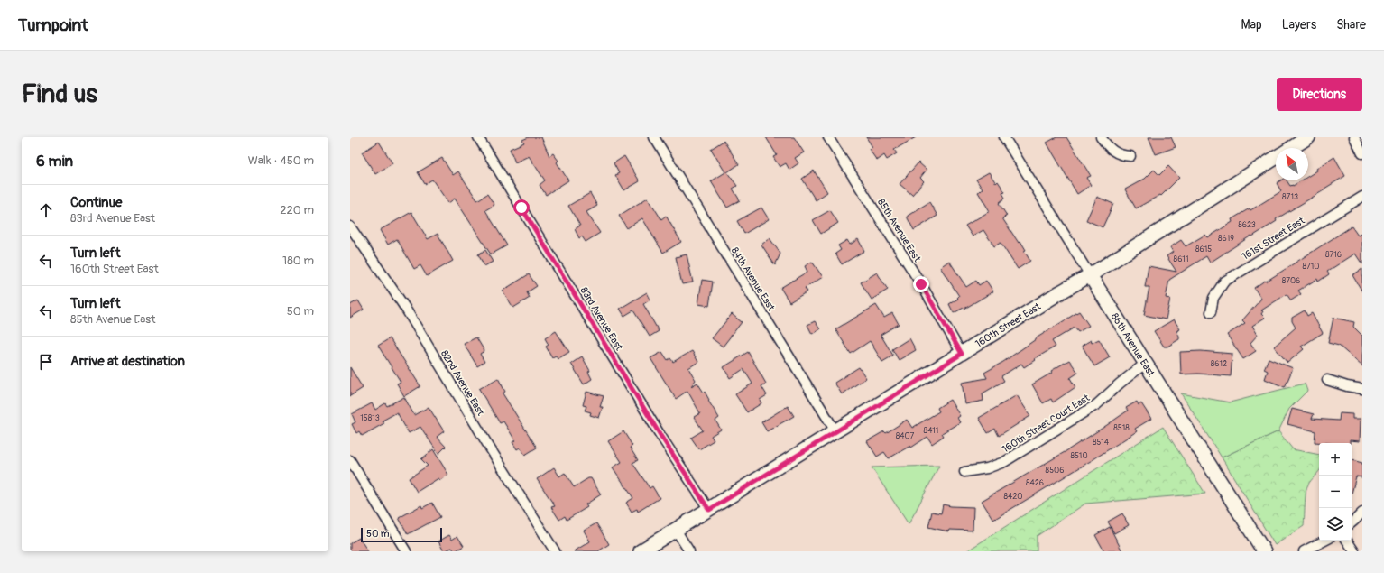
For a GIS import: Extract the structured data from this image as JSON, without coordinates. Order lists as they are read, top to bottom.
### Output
{
  "streets": {
    "main road": ["160th Street East", "86th Avenue East"],
    "street": [
      "85th Avenue East",
      "161st Street East",
      "84th Avenue East",
      "83rd Avenue East",
      "82nd Avenue East",
      "160th Street Court East"
    ]
  },
  "crossings": [
    ["85th Avenue East", "160th Street East"],
    ["84th Avenue East", "160th Street East"],
    ["83rd Avenue East", "160th Street East"],
    ["160th Street East", "86th Avenue East"],
    ["86th Avenue East", "160th Street Court East"]
  ],
  "house_numbers": [
    "8713",
    "8623",
    "8619",
    "8615",
    "8716",
    "8611",
    "8710",
    "8706",
    "8612",
    "15813",
    "8518",
    "8411",
    "8407",
    "8514",
    "8510",
    "8506",
    "8426",
    "8420"
  ],
  "scale_bar": "50 m",
  "north": "top left",
  "page": {
    "header": "Turnpoint",
    "nav": ["Map", "Layers", "Share"],
    "buttons": "Directions",
    "title": "Find us",
    "heading": ["6 min", "Walk · 450 m"],
    "list": [
      ["Continue", "83rd Avenue East", "220 m"],
      ["Turn left", "160th Street East", "180 m"],
      ["Turn left", "85th Avenue East", "50 m"],
      "Arrive at destination"
    ],
    "map_buttons": ["+", "−"],
    "scale": "50 m"
  }
}
